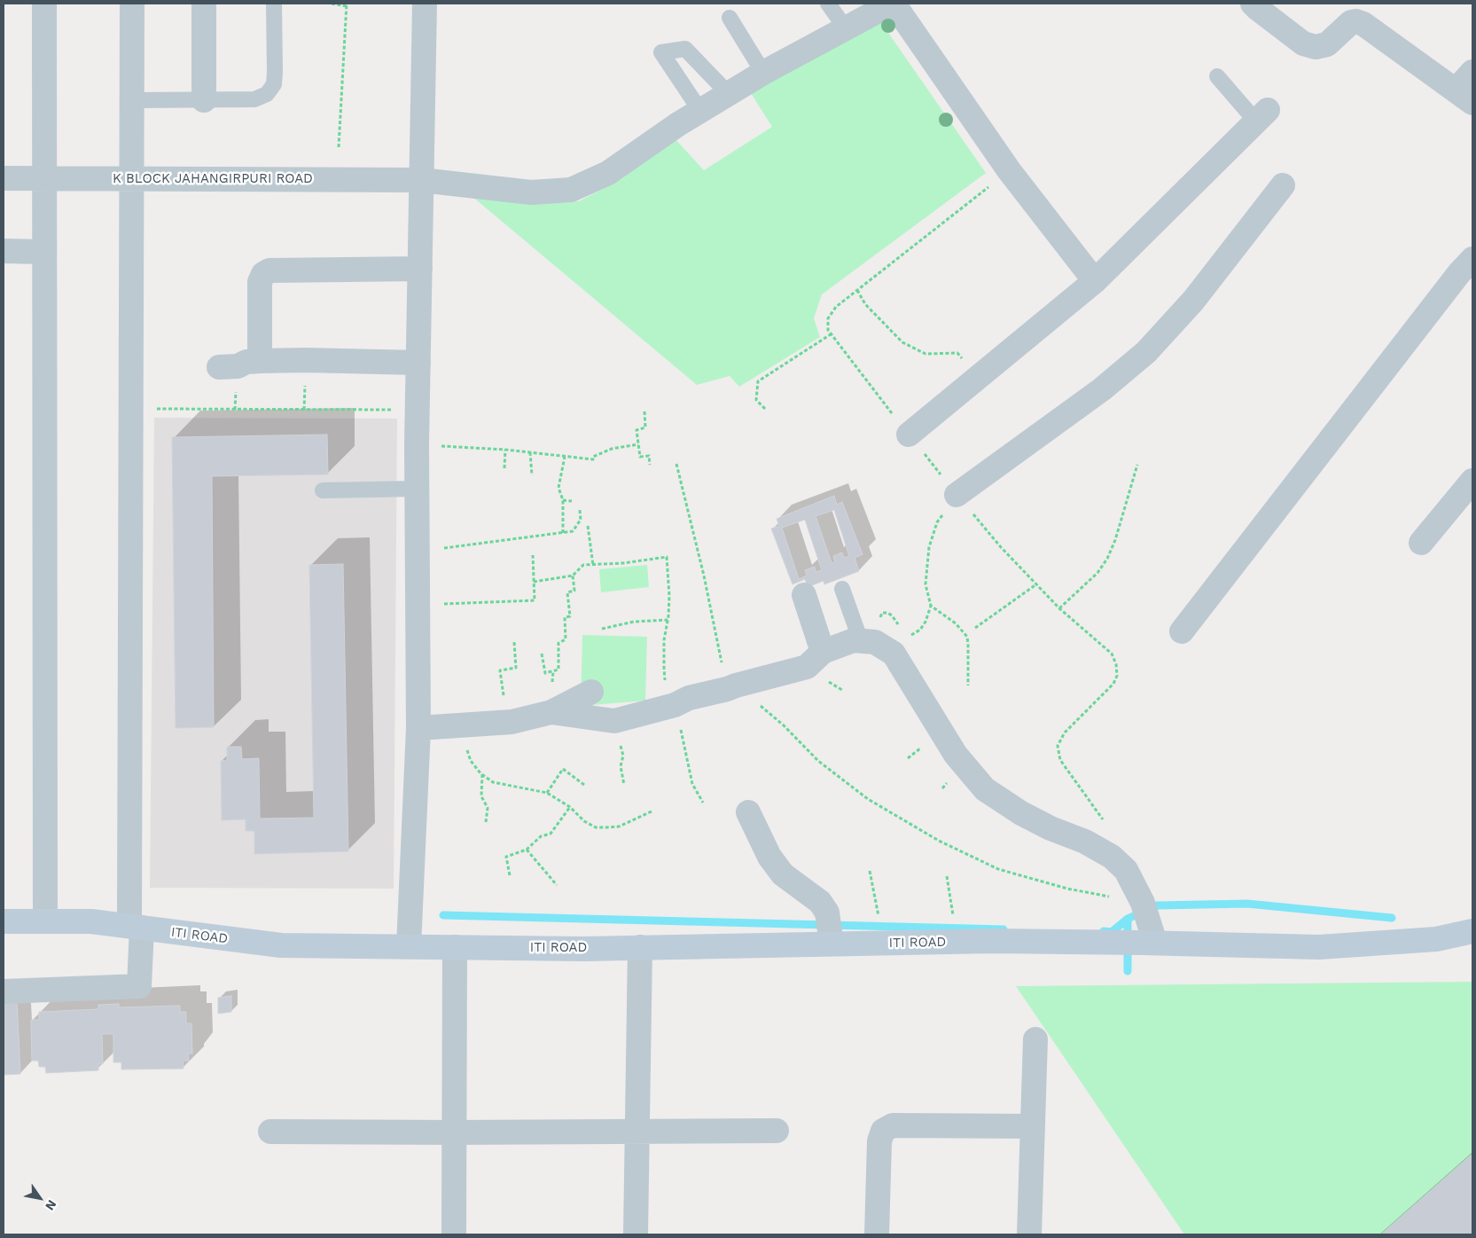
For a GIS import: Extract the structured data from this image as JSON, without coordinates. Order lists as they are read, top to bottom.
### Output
{
  "streets": {
    "street": ["K BLOCK JAHANGIRPURI ROAD", "ITI ROAD"]
  },
  "north": "bottom right"
}
